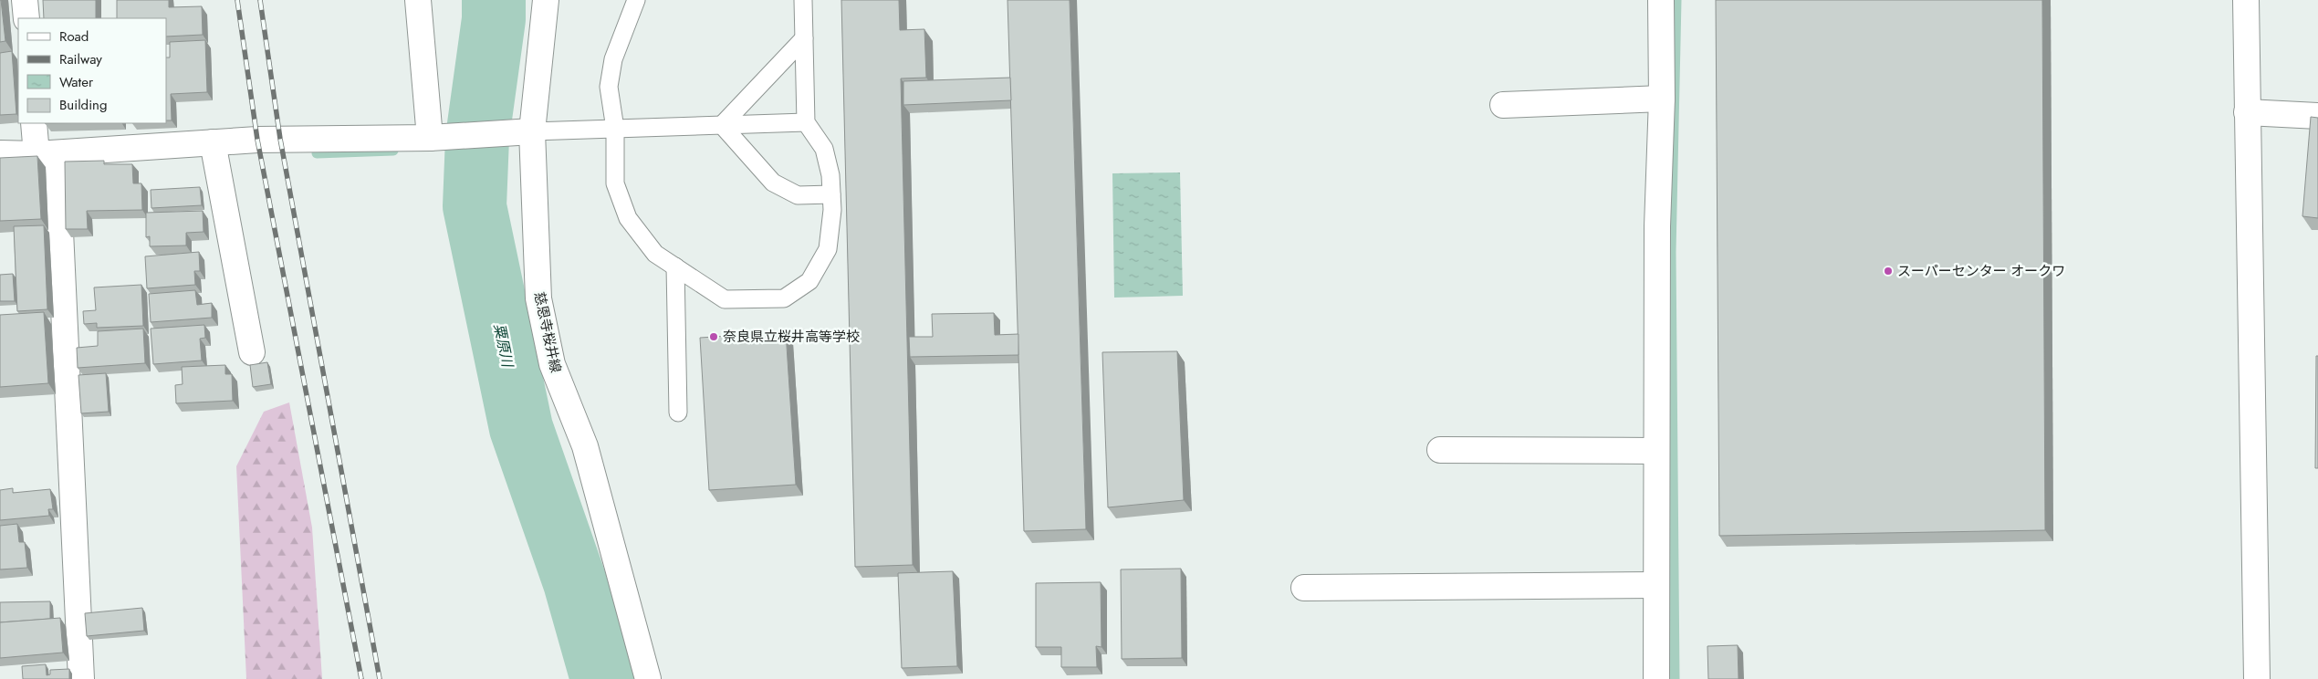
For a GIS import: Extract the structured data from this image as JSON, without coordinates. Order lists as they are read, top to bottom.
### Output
{
  "streets": {
    "street": ["慈恩寺桜井線"]
  },
  "water": ["粟原川"],
  "places": ["スーパーセンター オークワ", "奈良県立桜井高等学校"],
  "legend": [
    "Road",
    "Railway",
    "Water",
    "Building"
  ]
}
